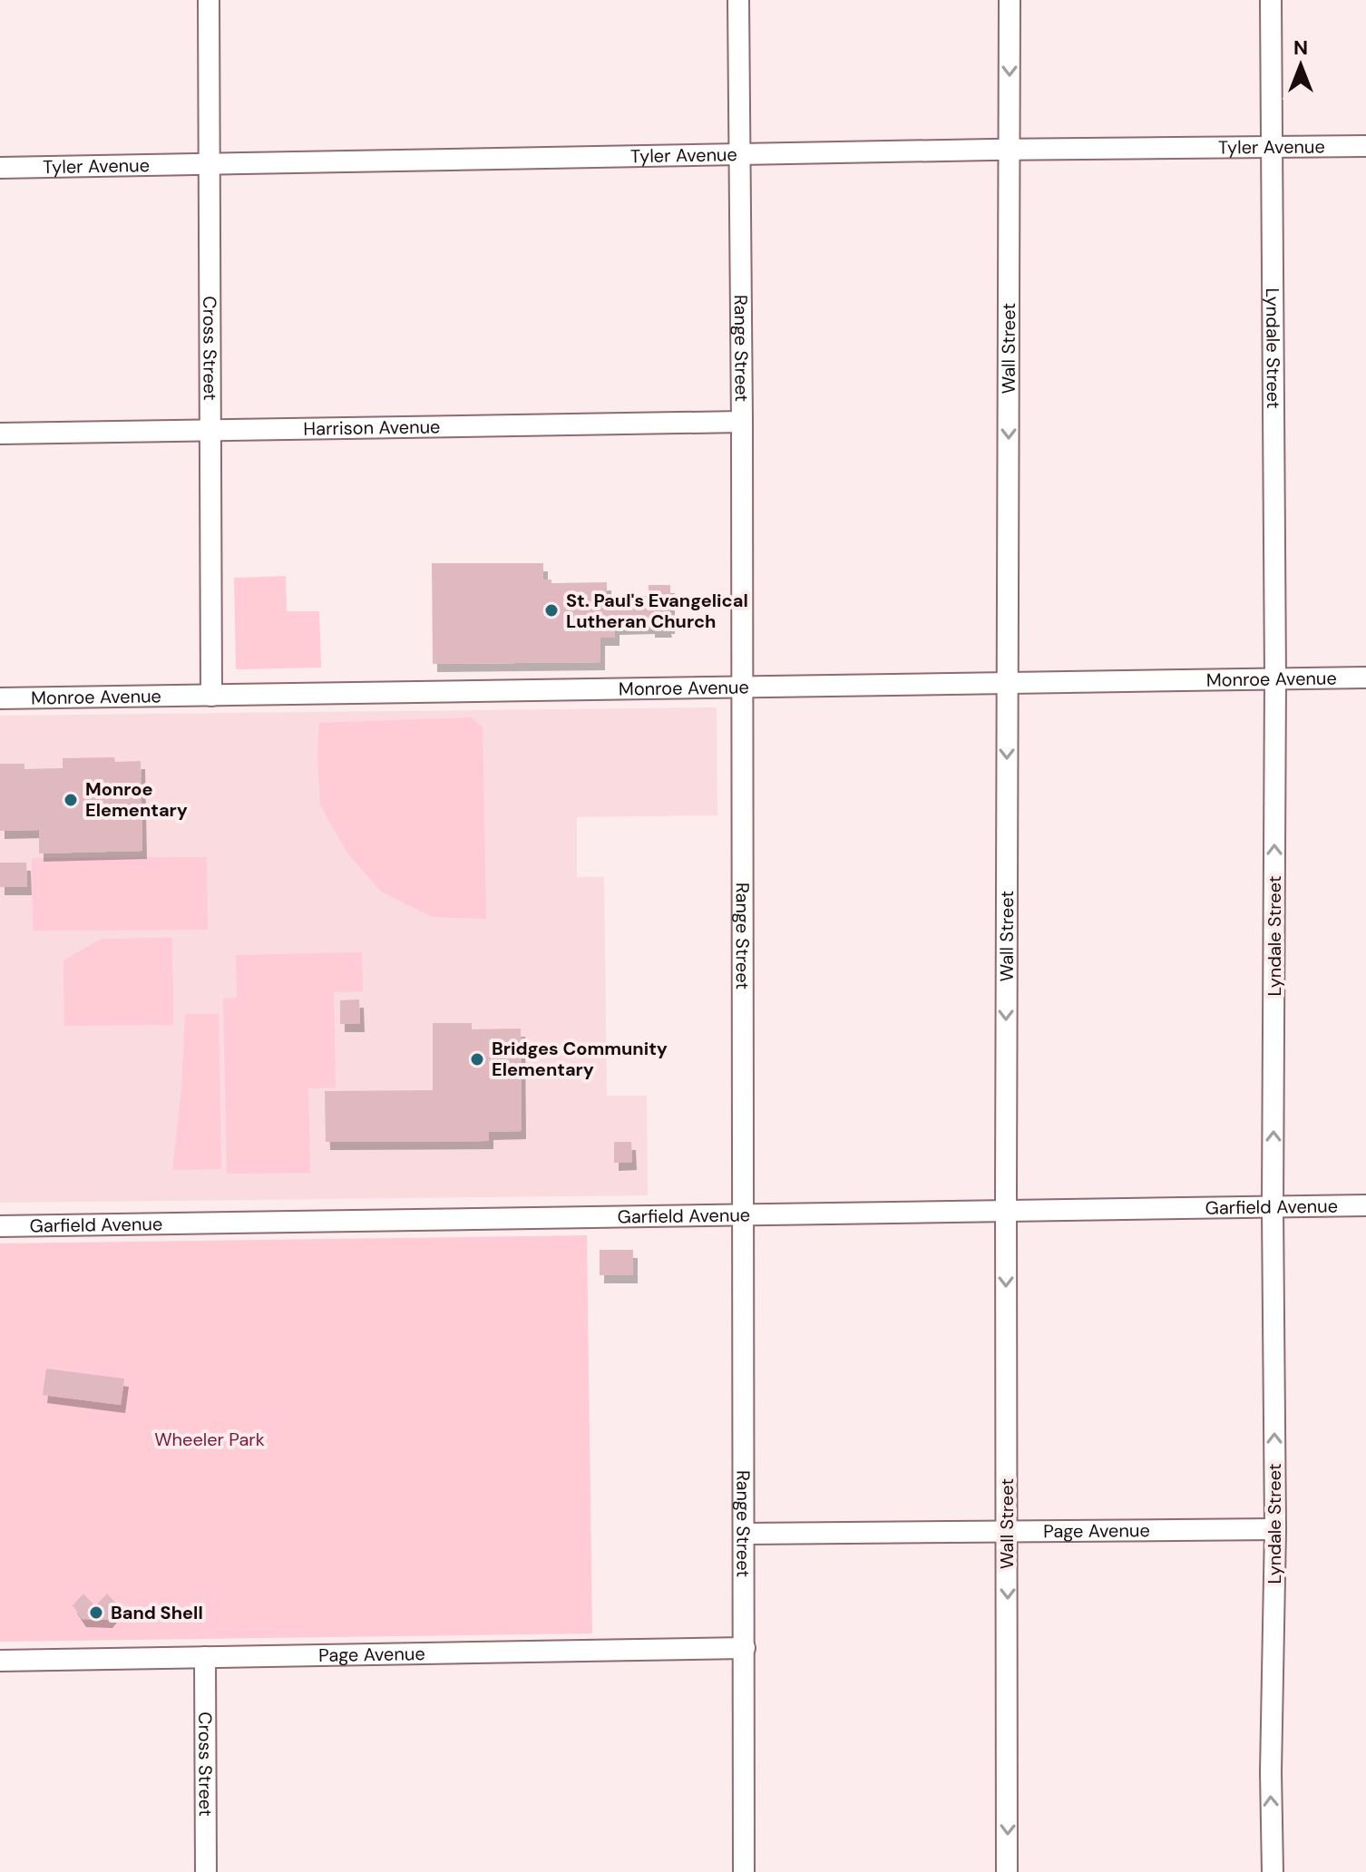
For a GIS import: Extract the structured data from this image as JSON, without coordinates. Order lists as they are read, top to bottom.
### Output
{
  "streets": {
    "street": [
      "Tyler Avenue",
      "Cross Street",
      "Range Street",
      "Wall Street",
      "Lyndale Street",
      "Harrison Avenue",
      "Monroe Avenue",
      "Garfield Avenue",
      "Page Avenue"
    ]
  },
  "crossings": [
    ["Tyler Avenue", "Cross Street"],
    ["Tyler Avenue", "Range Street"],
    ["Tyler Avenue", "Wall Street"],
    ["Tyler Avenue", "Lyndale Street"],
    ["Cross Street", "Harrison Avenue"],
    ["Cross Street", "Monroe Avenue"],
    ["Cross Street", "Page Avenue"],
    ["Range Street", "Harrison Avenue"],
    ["Range Street", "Monroe Avenue"],
    ["Range Street", "Garfield Avenue"],
    ["Range Street", "Page Avenue"],
    ["Wall Street", "Monroe Avenue"],
    ["Wall Street", "Garfield Avenue"],
    ["Wall Street", "Page Avenue"],
    ["Lyndale Street", "Monroe Avenue"],
    ["Lyndale Street", "Garfield Avenue"],
    ["Lyndale Street", "Page Avenue"]
  ],
  "one_way": ["Wall Street", "Lyndale Street"],
  "parks": ["Wheeler Park"],
  "places": [
    "St. Paul's Evangelical Lutheran Church",
    "Monroe Elementary",
    "Bridges Community Elementary",
    "Band Shell"
  ],
  "north": "top"
}
